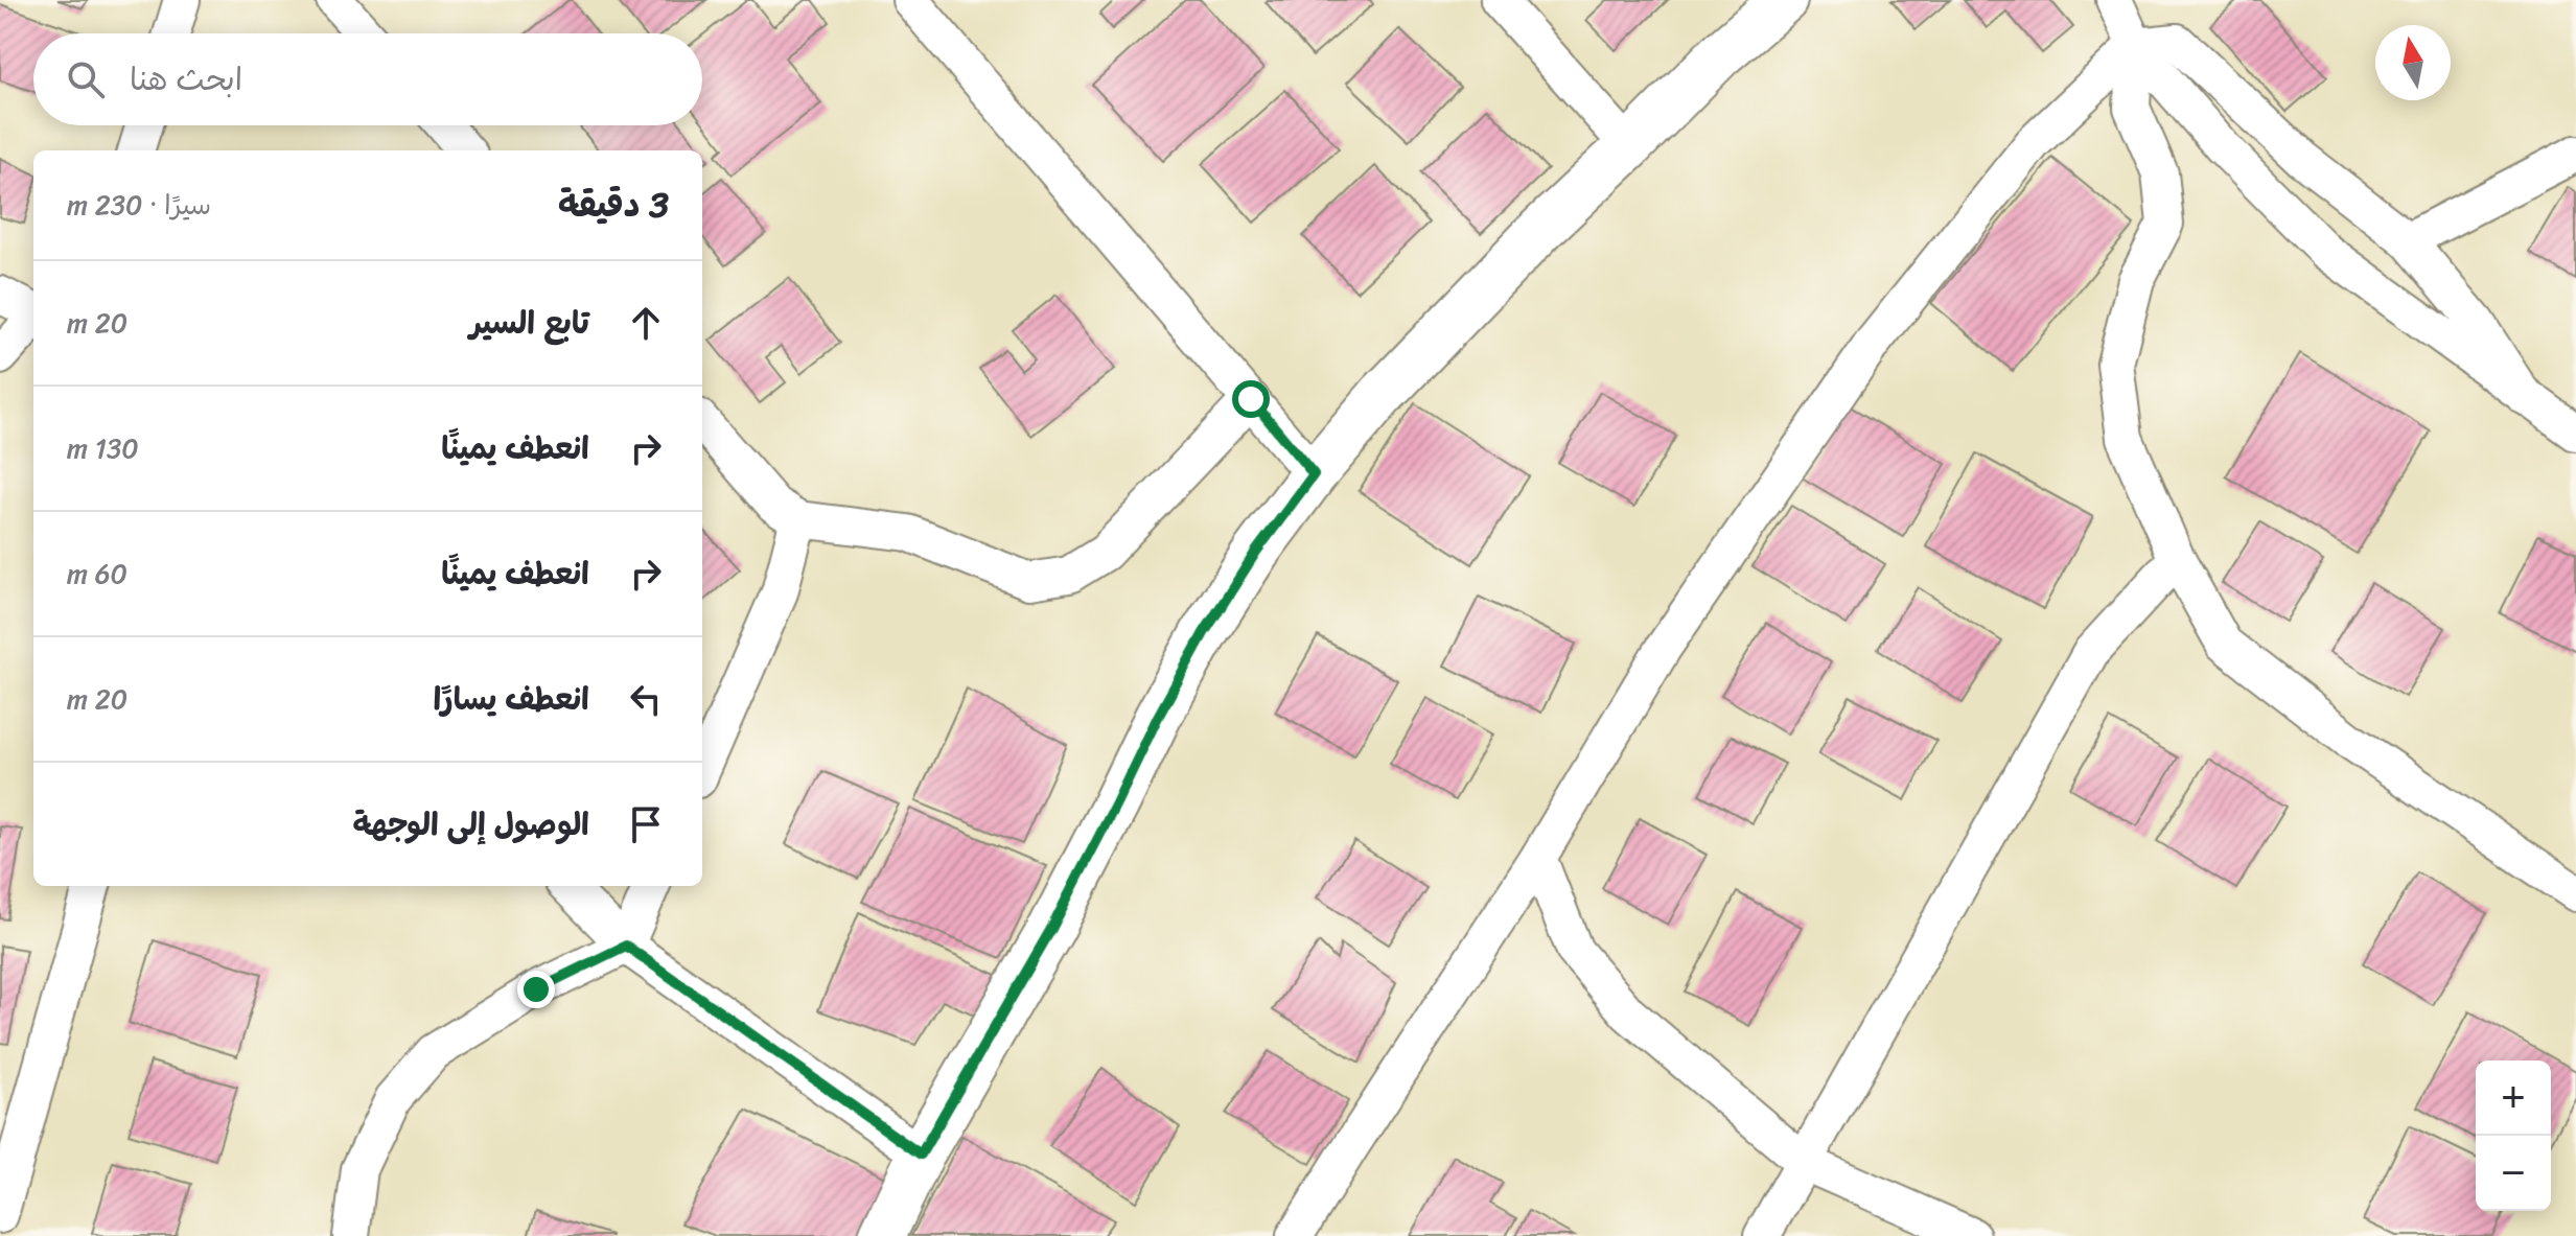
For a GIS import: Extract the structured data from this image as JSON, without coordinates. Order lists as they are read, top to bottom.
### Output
{
  "north": "top",
  "page": {
    "search": "ابحث هنا",
    "heading": ["3 دقيقة", "سيرًا · 230 m"],
    "list": [
      ["تابع السير", "20 m"],
      ["انعطف يمينًا", "130 m"],
      ["انعطف يمينًا", "60 m"],
      ["انعطف يسارًا", "20 m"],
      "الوصول إلى الوجهة"
    ],
    "map_buttons": ["+", "−"]
  }
}
